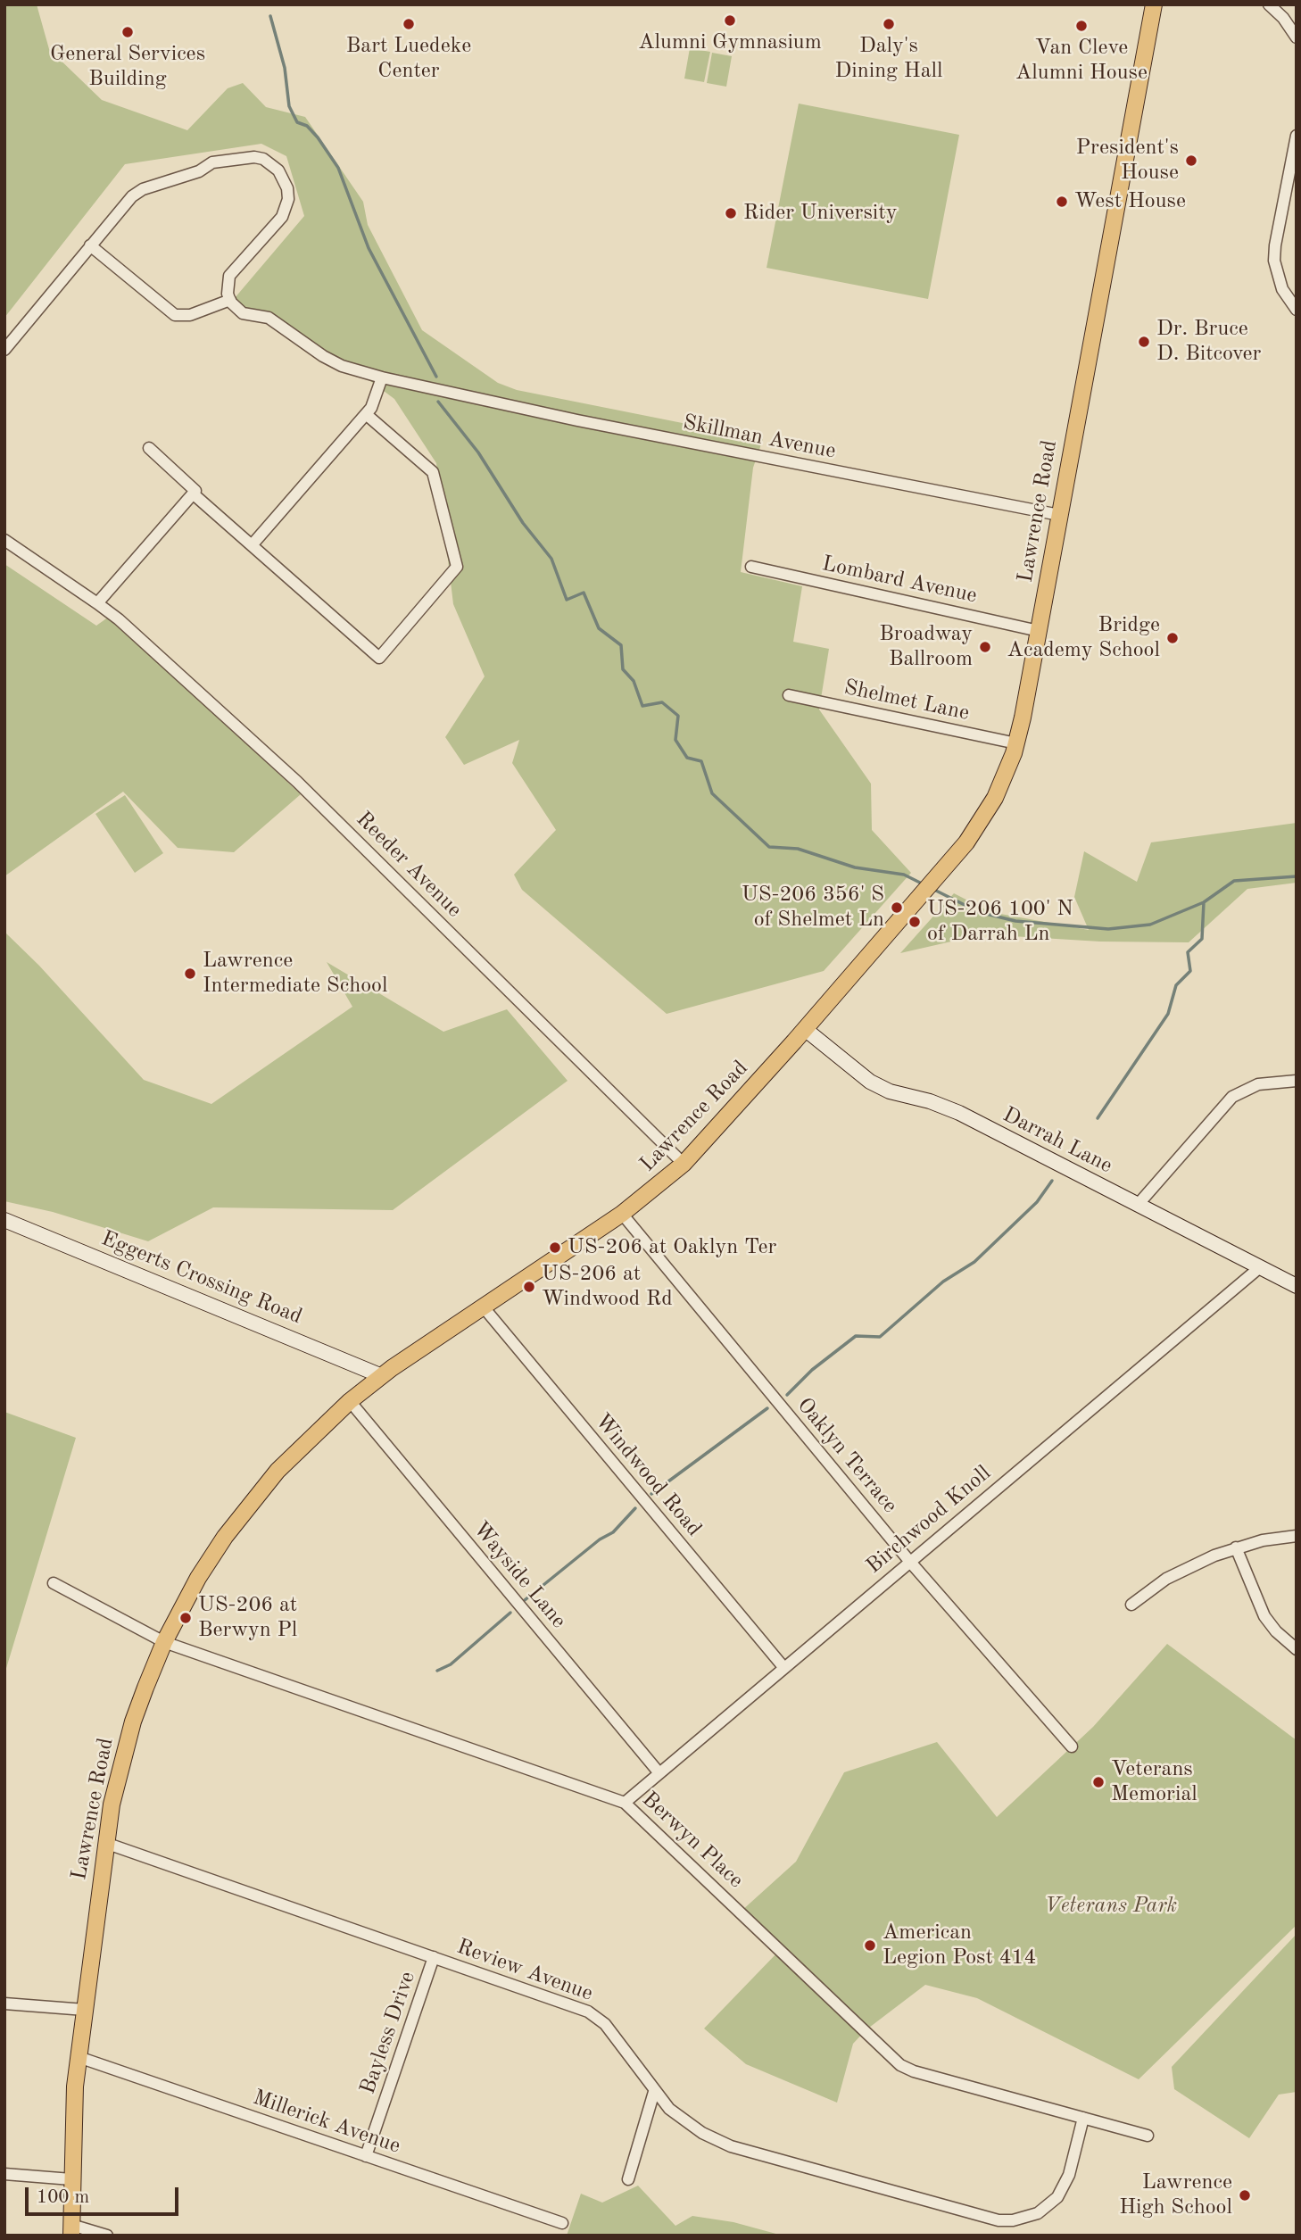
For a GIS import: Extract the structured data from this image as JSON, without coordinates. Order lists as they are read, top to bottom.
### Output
{
  "streets": {
    "main road": ["Lawrence Road"],
    "street": [
      "Skillman Avenue",
      "Lombard Avenue",
      "Shelmet Lane",
      "Reeder Avenue",
      "Darrah Lane",
      "Eggerts Crossing Road",
      "Oaklyn Terrace",
      "Windwood Road",
      "Birchwood Knoll",
      "Wayside Lane",
      "Berwyn Place",
      "Review Avenue",
      "Bayless Drive",
      "Millerick Avenue"
    ]
  },
  "crossings": [
    ["Skillman Avenue", "Lawrence Road"],
    ["Lawrence Road", "Lombard Avenue"],
    ["Lawrence Road", "Shelmet Lane"],
    ["Lawrence Road", "Reeder Avenue"],
    ["Lawrence Road", "Darrah Lane"],
    ["Lawrence Road", "Eggerts Crossing Road"],
    ["Lawrence Road", "Oaklyn Terrace"],
    ["Lawrence Road", "Windwood Road"],
    ["Lawrence Road", "Wayside Lane"],
    ["Lawrence Road", "Berwyn Place"],
    ["Lawrence Road", "Review Avenue"],
    ["Lawrence Road", "Millerick Avenue"],
    ["Darrah Lane", "Birchwood Knoll"],
    ["Oaklyn Terrace", "Birchwood Knoll"],
    ["Windwood Road", "Birchwood Knoll"],
    ["Birchwood Knoll", "Wayside Lane"],
    ["Birchwood Knoll", "Berwyn Place"],
    ["Berwyn Place", "Review Avenue"],
    ["Review Avenue", "Bayless Drive"],
    ["Bayless Drive", "Millerick Avenue"]
  ],
  "parks": ["Veterans Park"],
  "places": [
    "Alumni Gymnasium",
    "Bart Luedeke Center",
    "Daly's Dining Hall",
    "Van Cleve Alumni House",
    "General Services Building",
    "President's House",
    "West House",
    "Rider University",
    "Dr. Bruce D. Bitcover",
    "Bridge Academy School",
    "Broadway Ballroom",
    "US-206 356' S of Shelmet Ln",
    "US-206 100' N of Darrah Ln",
    "Lawrence Intermediate School",
    "US-206 at Oaklyn Ter",
    "US-206 at Windwood Rd",
    "US-206 at Berwyn Pl",
    "Veterans Memorial",
    "American Legion Post 414",
    "Lawrence High School"
  ],
  "scale_bar": "100 m"
}
